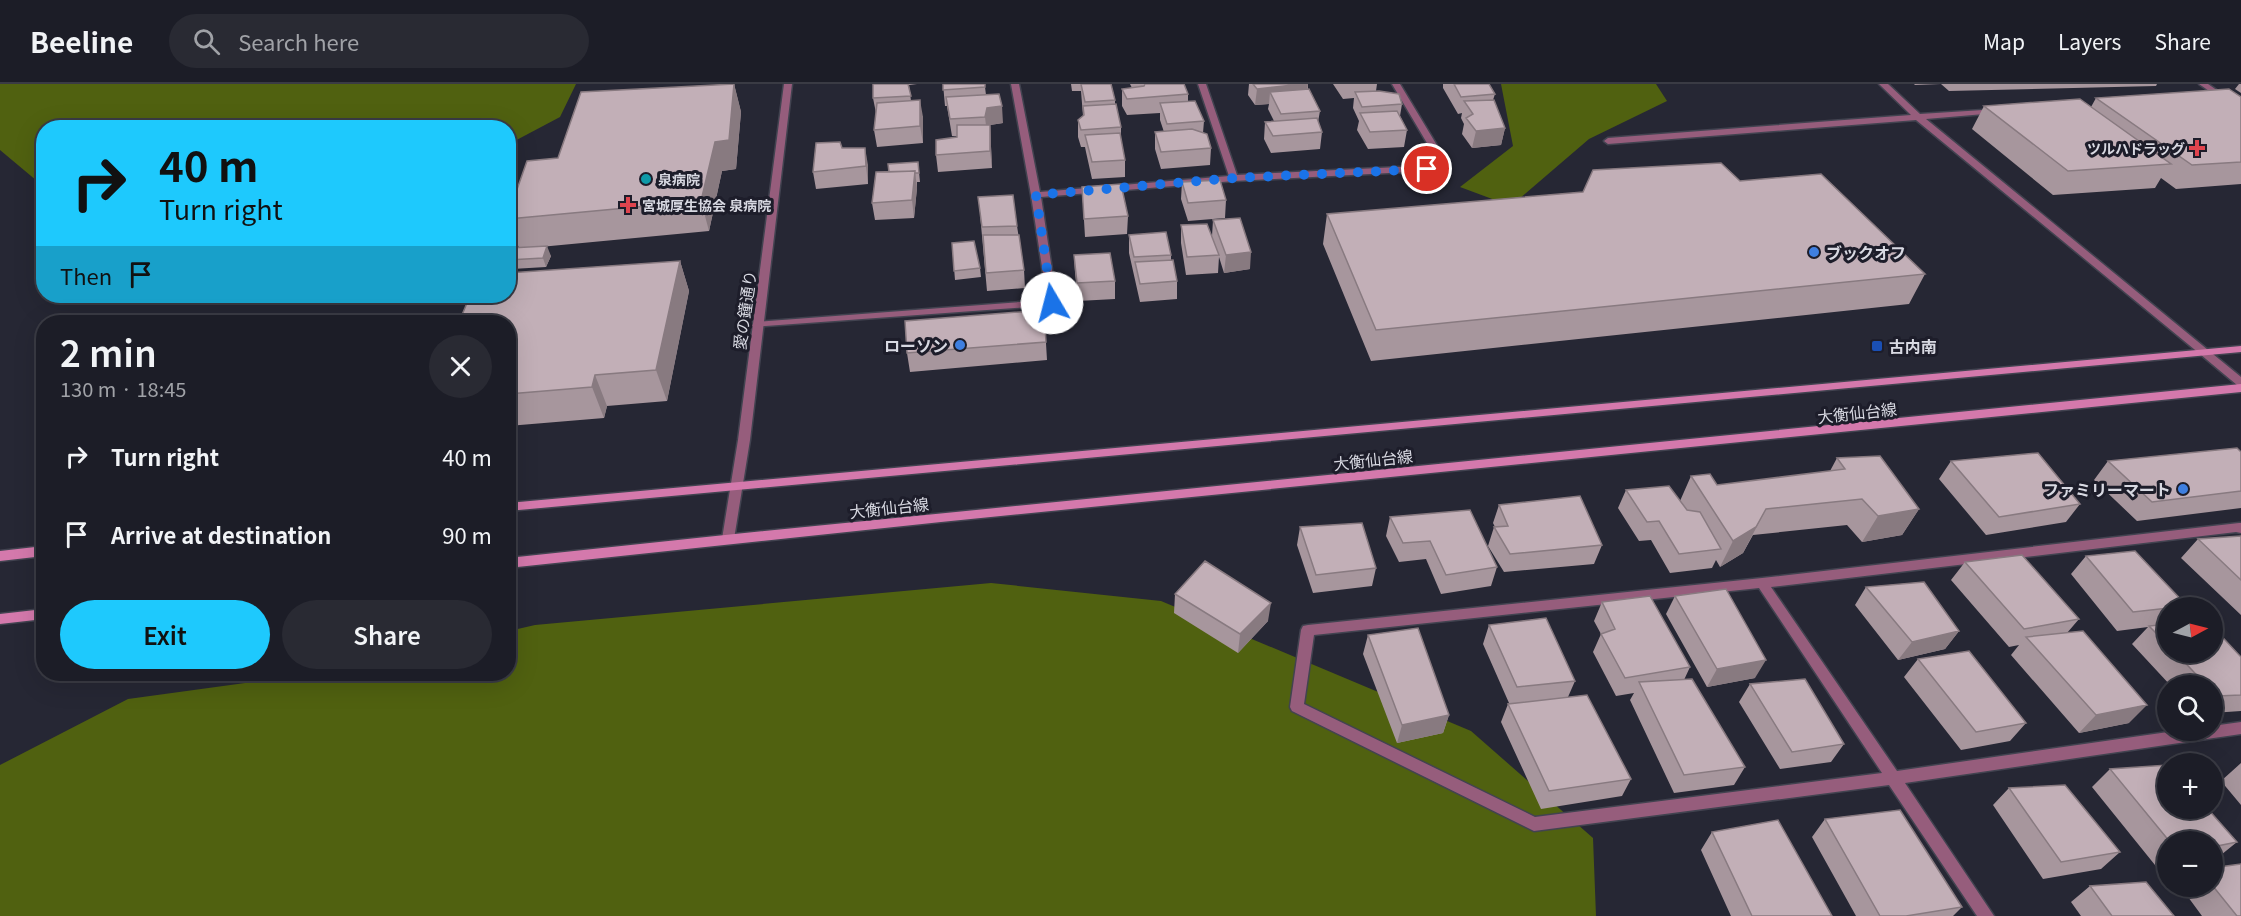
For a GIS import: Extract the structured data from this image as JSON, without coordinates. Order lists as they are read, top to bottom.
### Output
{
  "streets": {
    "main road": ["大衡仙台線"],
    "street": ["愛の鐘通り"]
  },
  "crossings": [
    ["愛の鐘通り", "大衡仙台線"]
  ],
  "places": {
    "health": ["ツルハドラッグ", "宮城厚生協会 泉病院"],
    "other": [
      "泉病院",
      "ブックオフ",
      "ローソン",
      "ファミリーマート"
    ],
    "transit": ["古内南"]
  },
  "north": "right",
  "page": {
    "header": "Beeline",
    "search": "Search here",
    "nav": ["Map", "Layers", "Share"],
    "turn": ["40 m", "Turn right"],
    "then": "Then",
    "heading": ["2 min", "130 m · 18:45"],
    "list": [
      {
        "name": "Turn right",
        "value": "40 m"
      },
      {
        "name": "Arrive at destination",
        "value": "90 m"
      }
    ],
    "buttons": ["Exit", "Share"],
    "map_buttons": ["+", "−"]
  }
}
